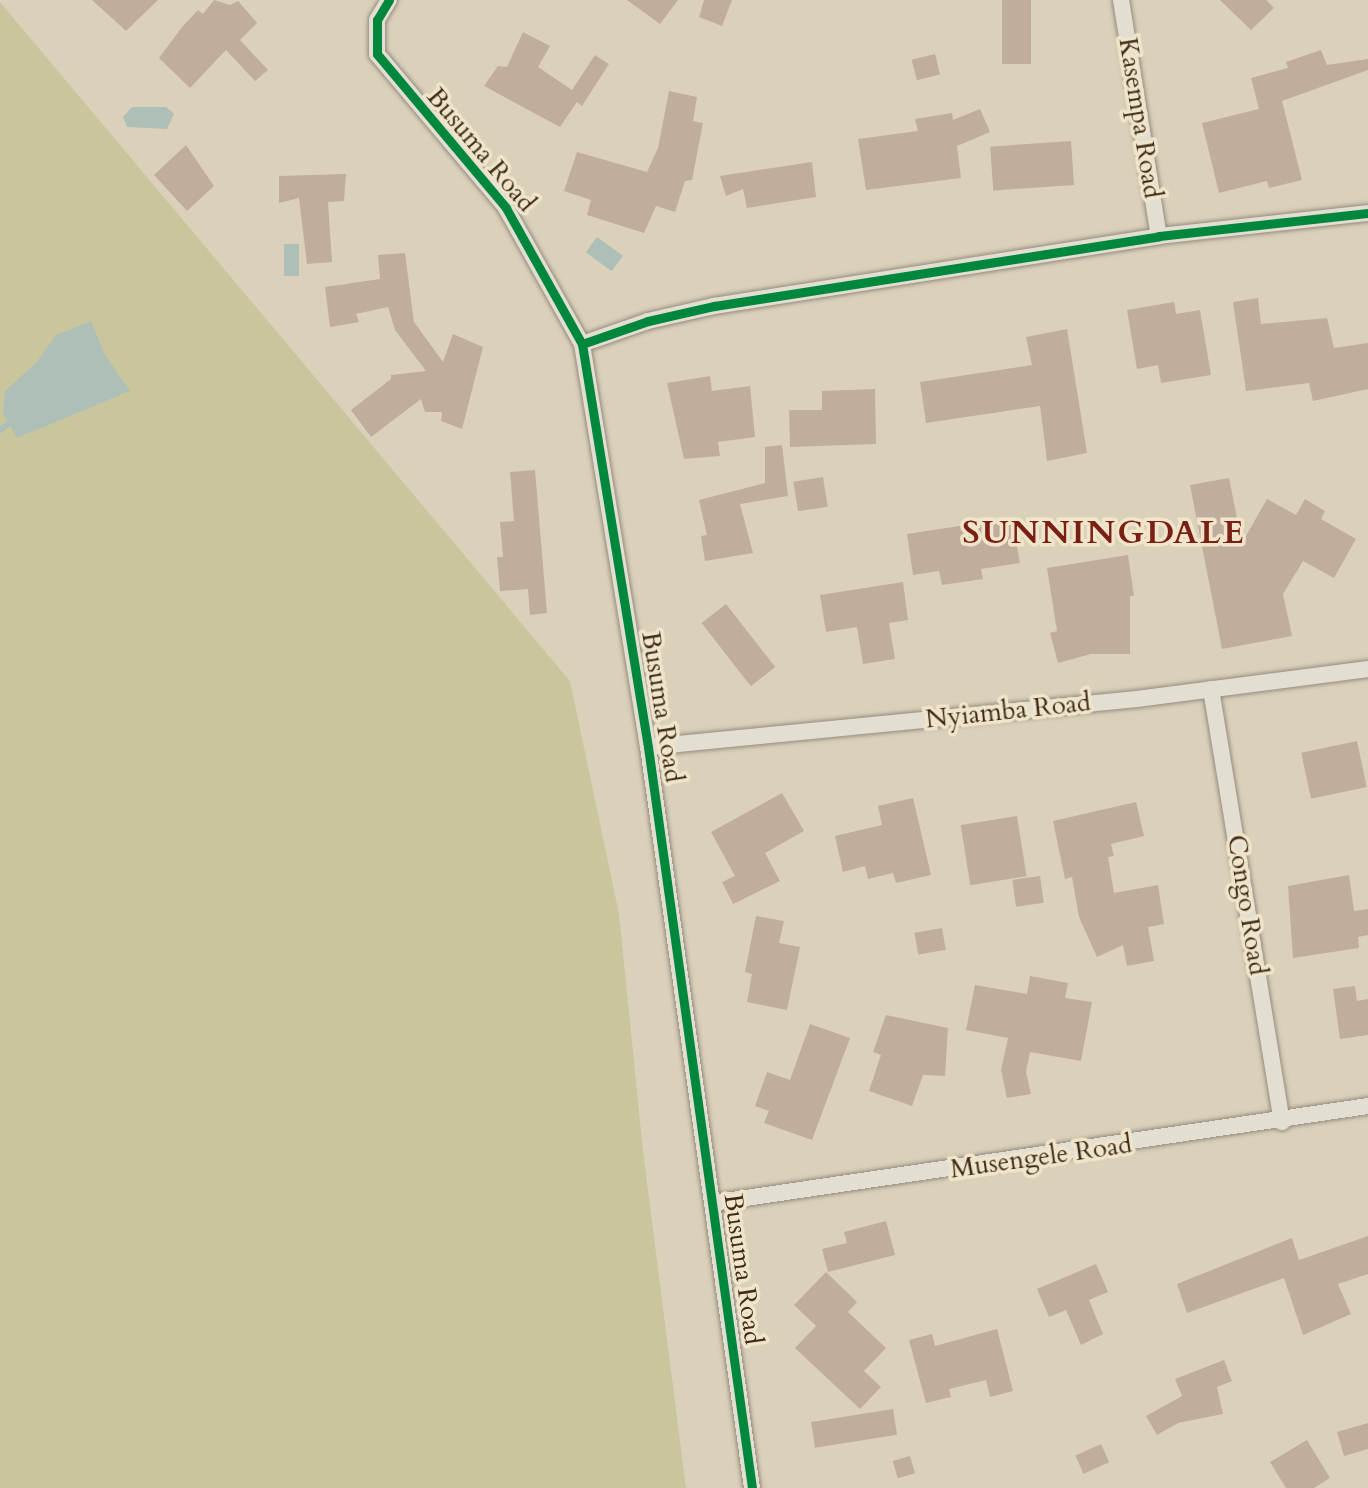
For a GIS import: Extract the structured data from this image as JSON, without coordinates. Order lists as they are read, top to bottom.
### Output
{
  "streets": {
    "street": [
      "Kasempa Road",
      "Busuma Road",
      "Nyiamba Road",
      "Congo Road",
      "Musengele Road"
    ]
  },
  "crossings": [
    ["Busuma Road", "Nyiamba Road"],
    ["Busuma Road", "Musengele Road"],
    ["Nyiamba Road", "Congo Road"],
    ["Congo Road", "Musengele Road"]
  ],
  "districts": ["SUNNINGDALE"]
}
